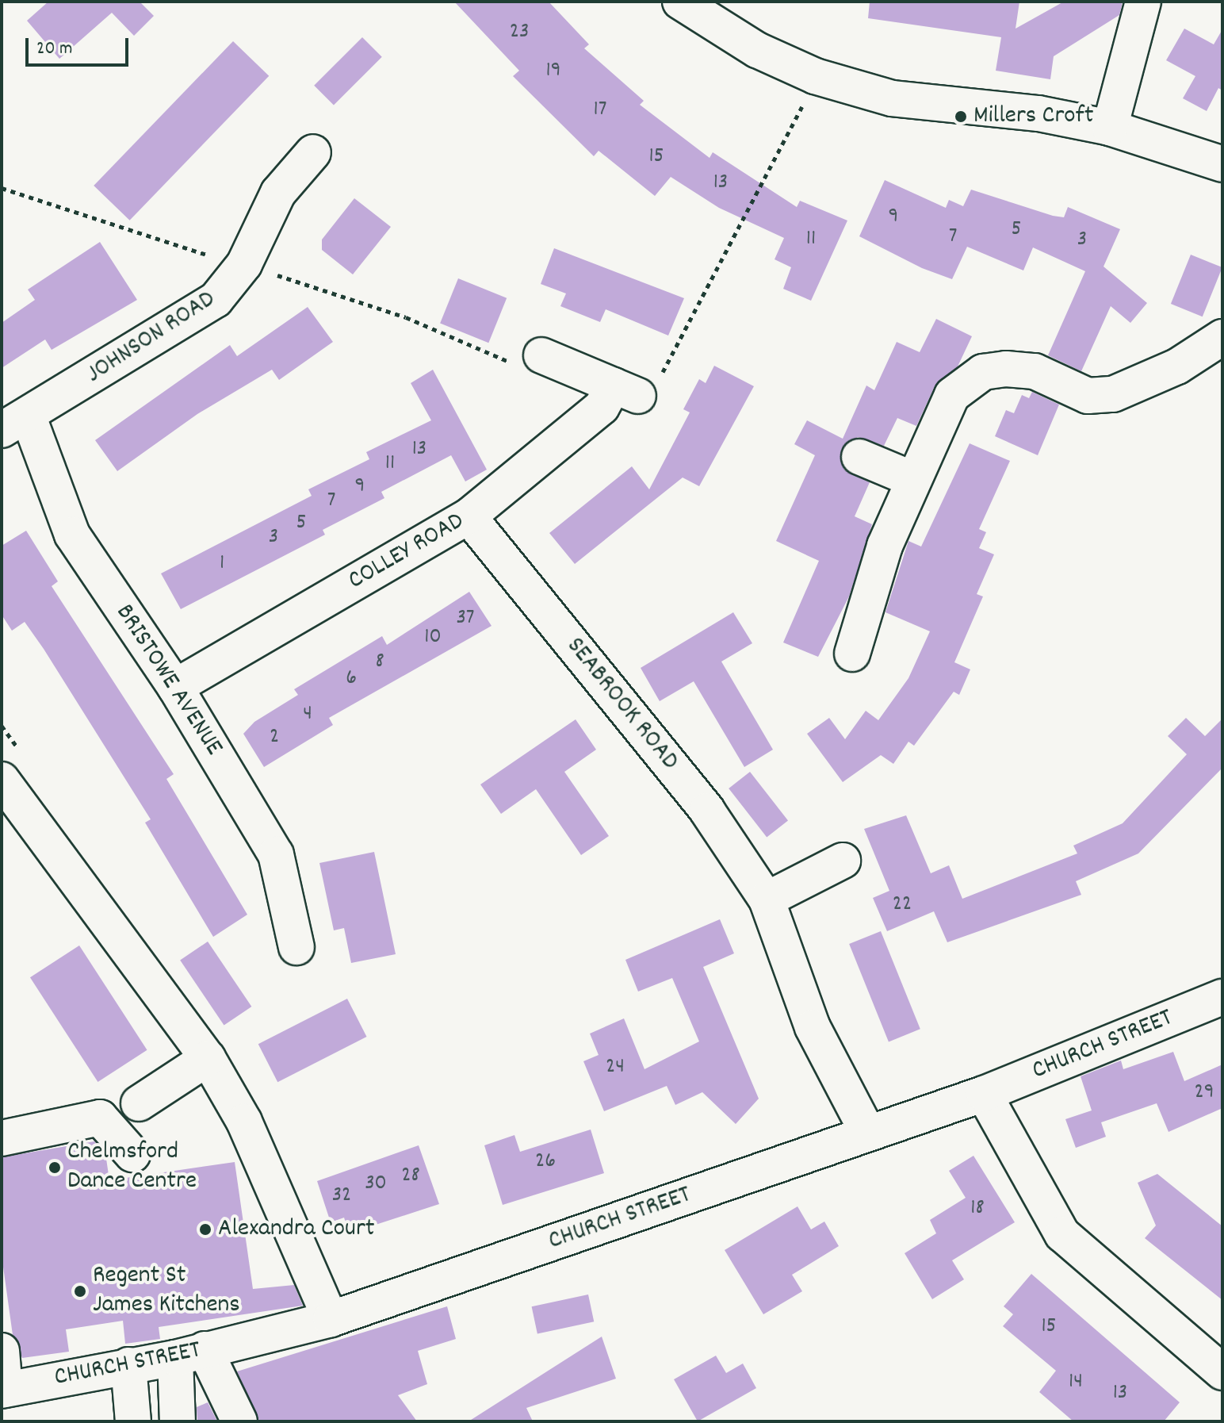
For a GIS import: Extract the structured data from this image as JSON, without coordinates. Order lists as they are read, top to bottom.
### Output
{
  "streets": {
    "street": [
      "JOHNSON ROAD",
      "COLLEY ROAD",
      "BRISTOWE AVENUE",
      "SEABROOK ROAD",
      "CHURCH STREET"
    ]
  },
  "crossings": [
    ["JOHNSON ROAD", "BRISTOWE AVENUE"],
    ["COLLEY ROAD", "BRISTOWE AVENUE"],
    ["COLLEY ROAD", "SEABROOK ROAD"],
    ["SEABROOK ROAD", "CHURCH STREET"]
  ],
  "places": [
    "Millers Croft",
    "Chelmsford Dance Centre",
    "Alexandra Court",
    "Regent St James Kitchens"
  ],
  "house_numbers": [
    "23",
    "19",
    "17",
    "15",
    "13",
    "9",
    "5",
    "7",
    "11",
    "3",
    "13",
    "11",
    "9",
    "7",
    "5",
    "3",
    "1",
    "37",
    "10",
    "8",
    "6",
    "4",
    "2",
    "22",
    "24",
    "29",
    "26",
    "28",
    "30",
    "32",
    "18",
    "15",
    "14",
    "13"
  ],
  "scale_bar": "20 m"
}
